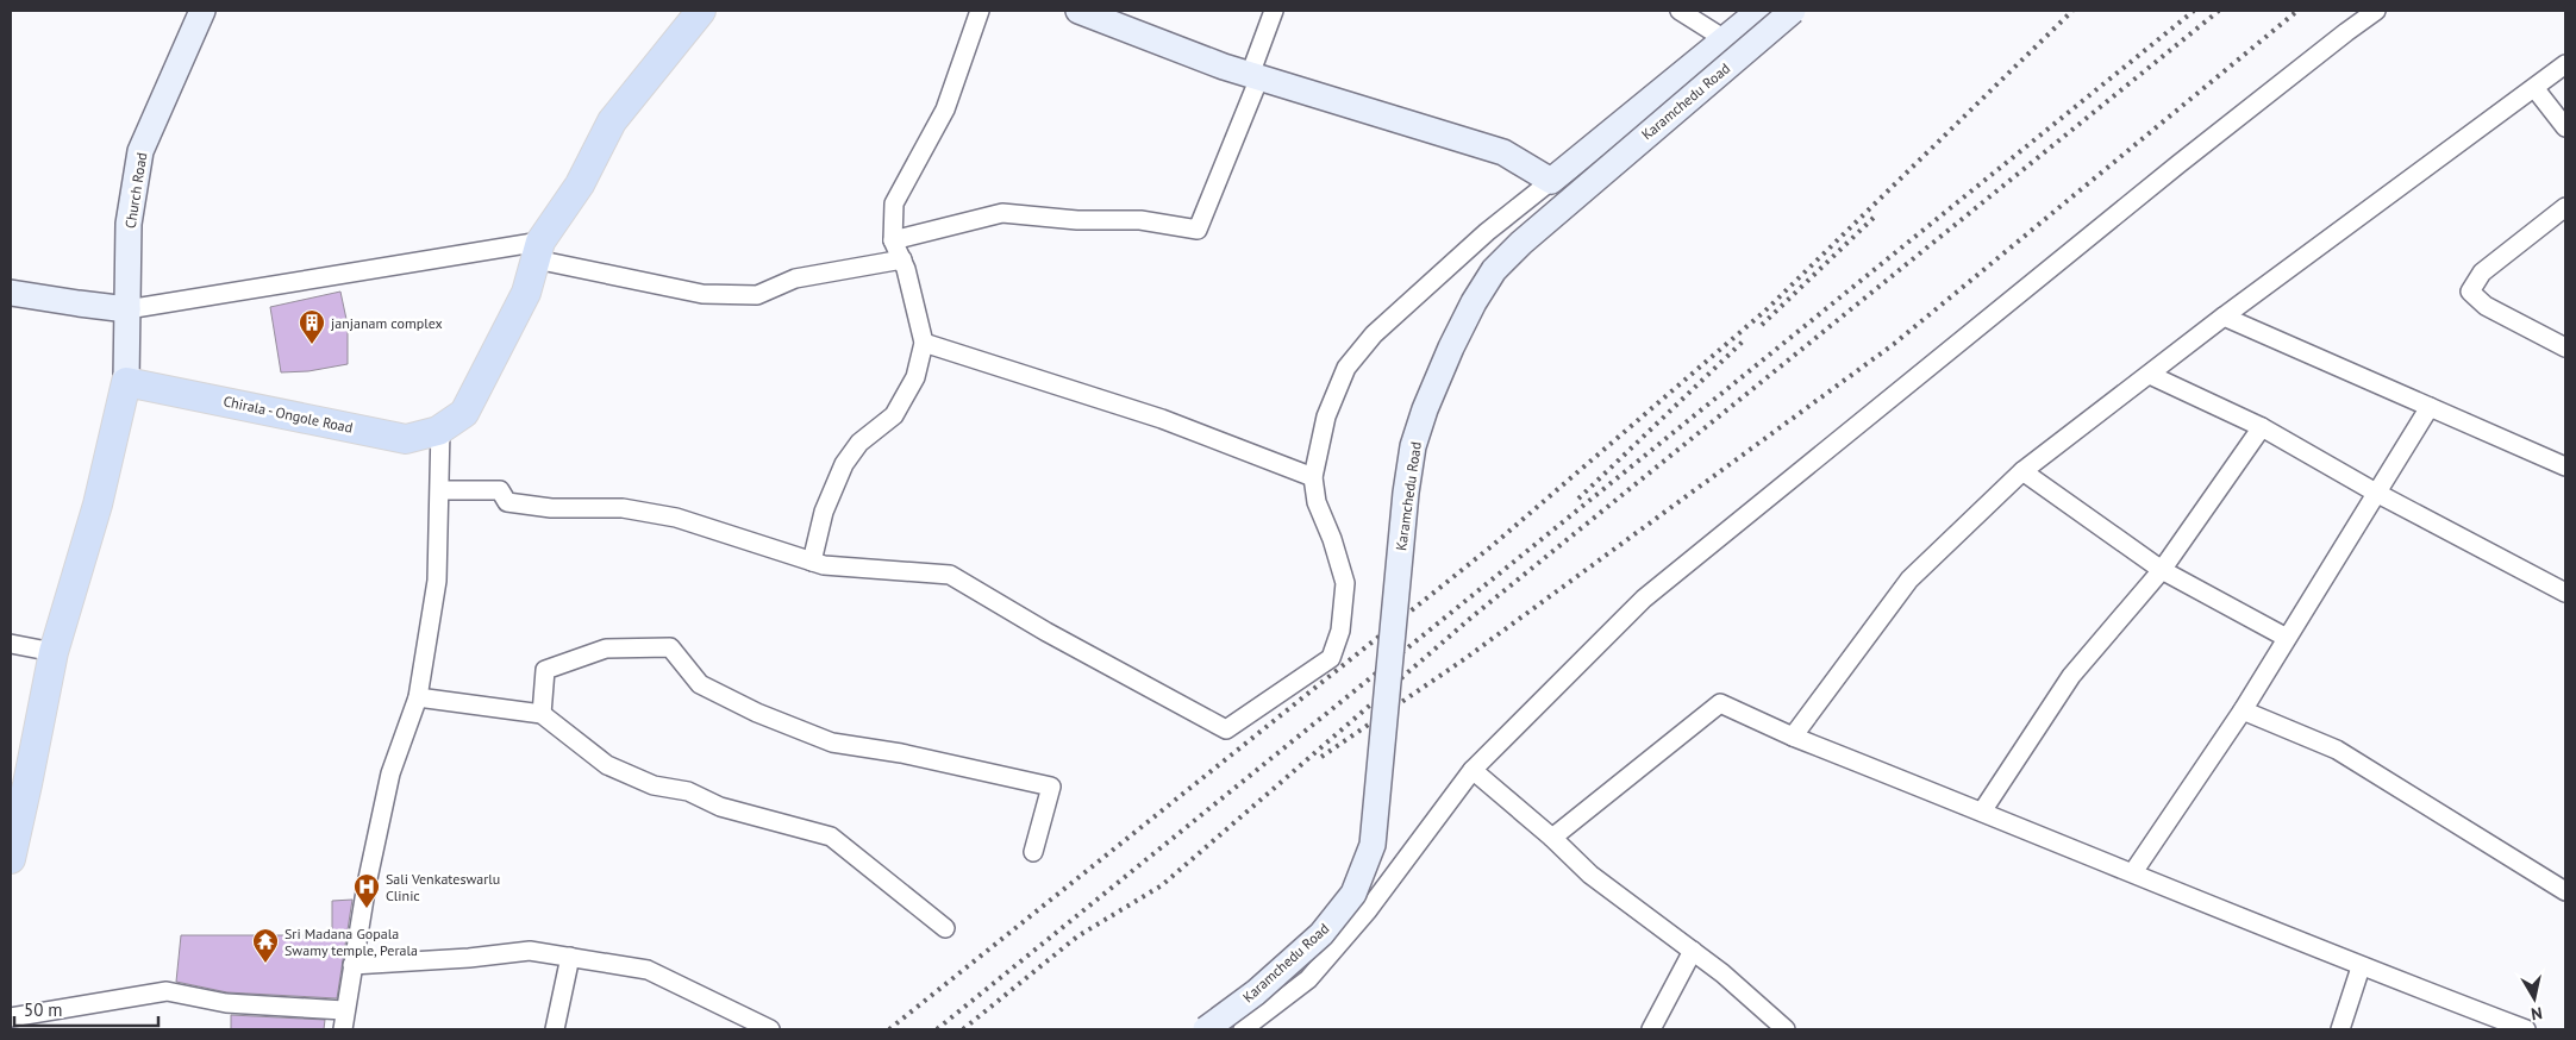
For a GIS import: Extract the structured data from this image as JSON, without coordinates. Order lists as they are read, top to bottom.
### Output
{
  "streets": {
    "main road": ["Chirala - Ongole Road"],
    "street": ["Karamchedu Road", "Church Road"]
  },
  "crossings": [
    ["Church Road", "Chirala - Ongole Road"]
  ],
  "places": {
    "building": ["janjanam complex"],
    "hospital": ["Sali Venkateswarlu Clinic"],
    "temple": ["Sri Madana Gopala Swamy temple, Perala"]
  },
  "scale_bar": "50 m",
  "north": "bottom"
}
